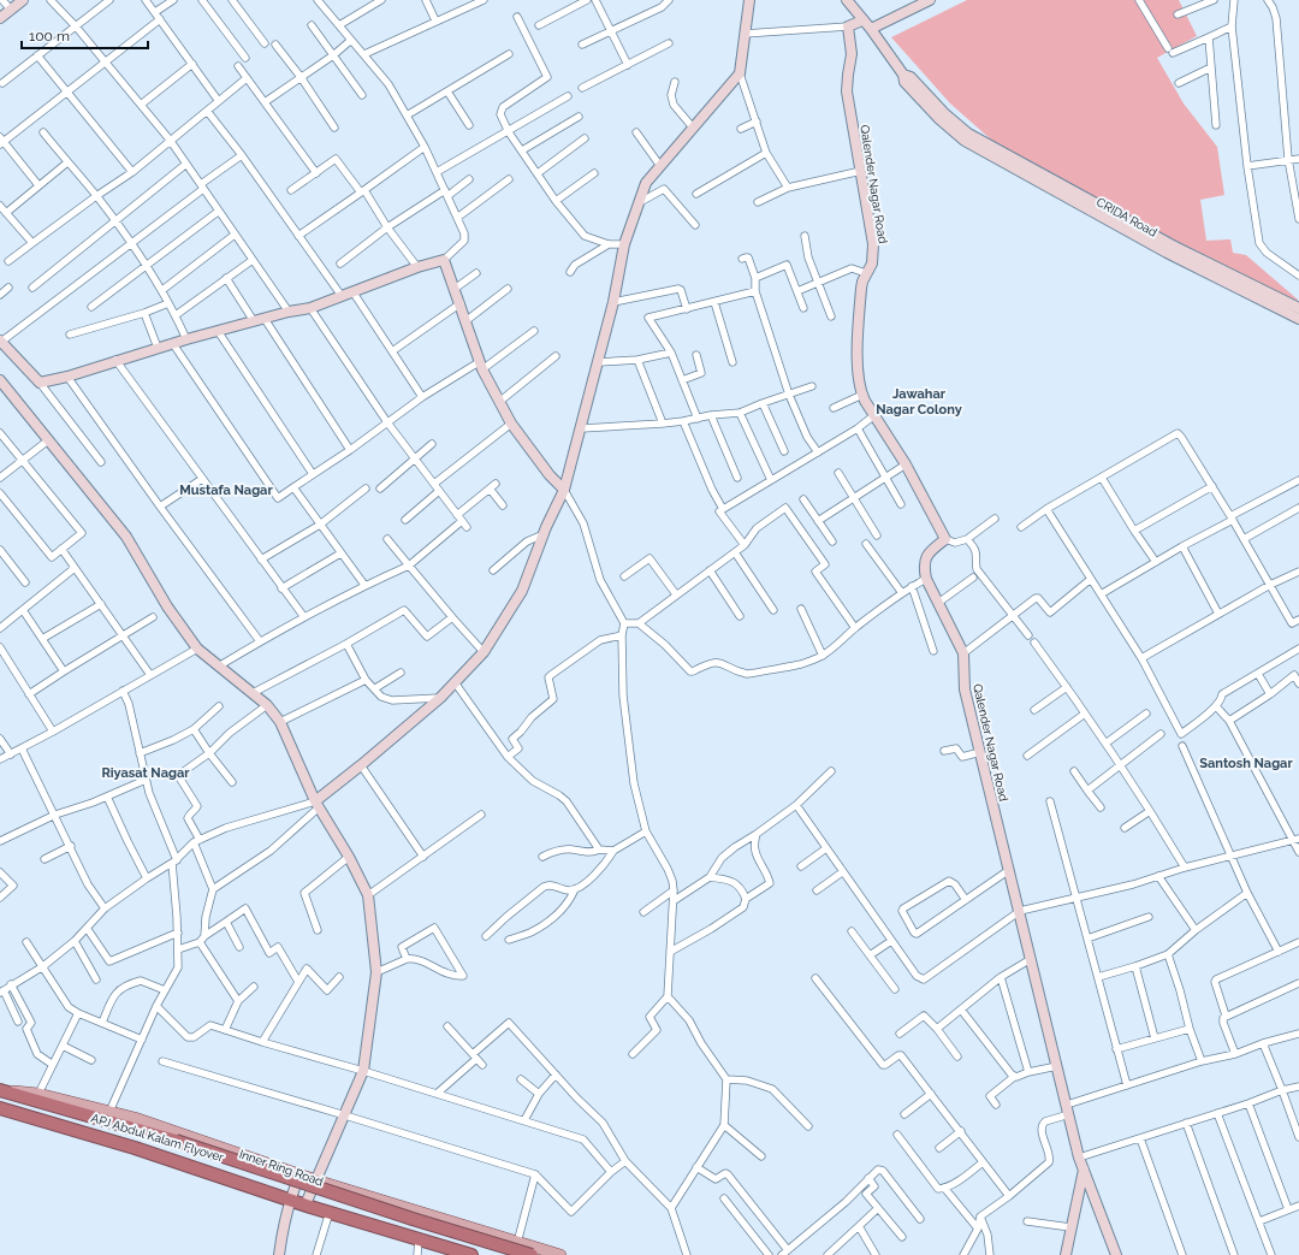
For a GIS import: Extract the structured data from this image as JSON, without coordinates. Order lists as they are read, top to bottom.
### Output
{
  "streets": {
    "highway": ["APJ Abdul Kalam Flyover"],
    "main road": ["Inner Ring Road"],
    "street": ["Qalender Nagar Road", "CRIDA Road"]
  },
  "crossings": [
    ["APJ Abdul Kalam Flyover", "Inner Ring Road"]
  ],
  "districts": [
    "Jawahar Nagar Colony",
    "Mustafa Nagar",
    "Santosh Nagar",
    "Riyasat Nagar"
  ],
  "scale_bar": "100 m"
}
